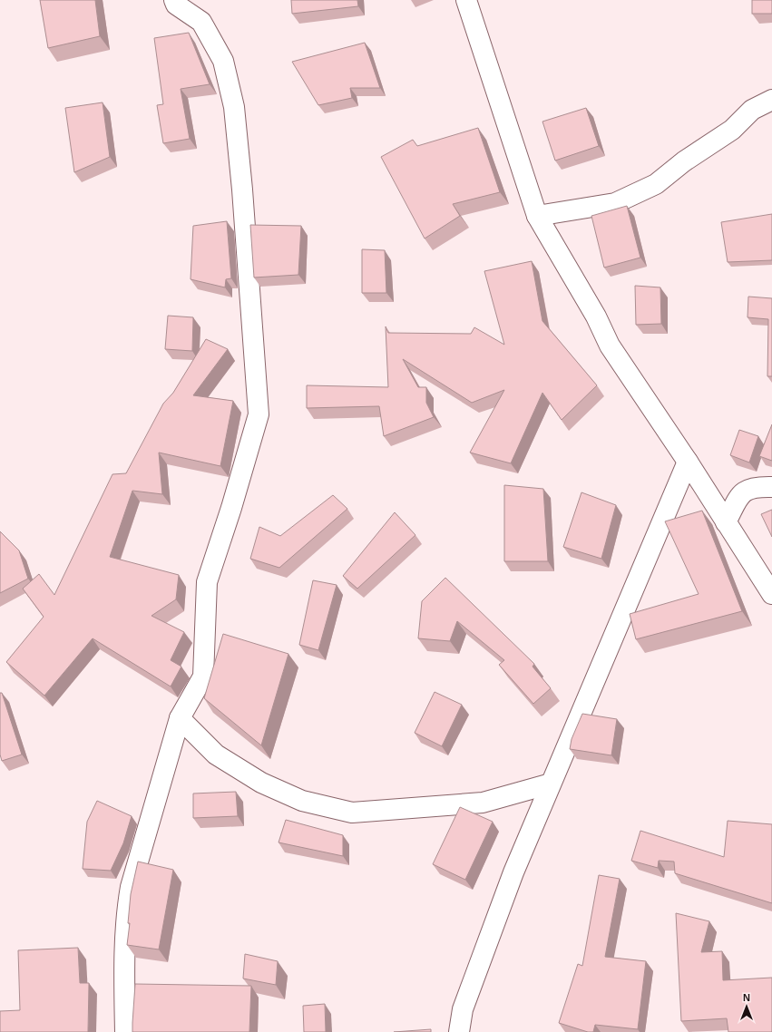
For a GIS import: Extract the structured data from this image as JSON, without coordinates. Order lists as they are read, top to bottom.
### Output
{
  "north": "top"
}
